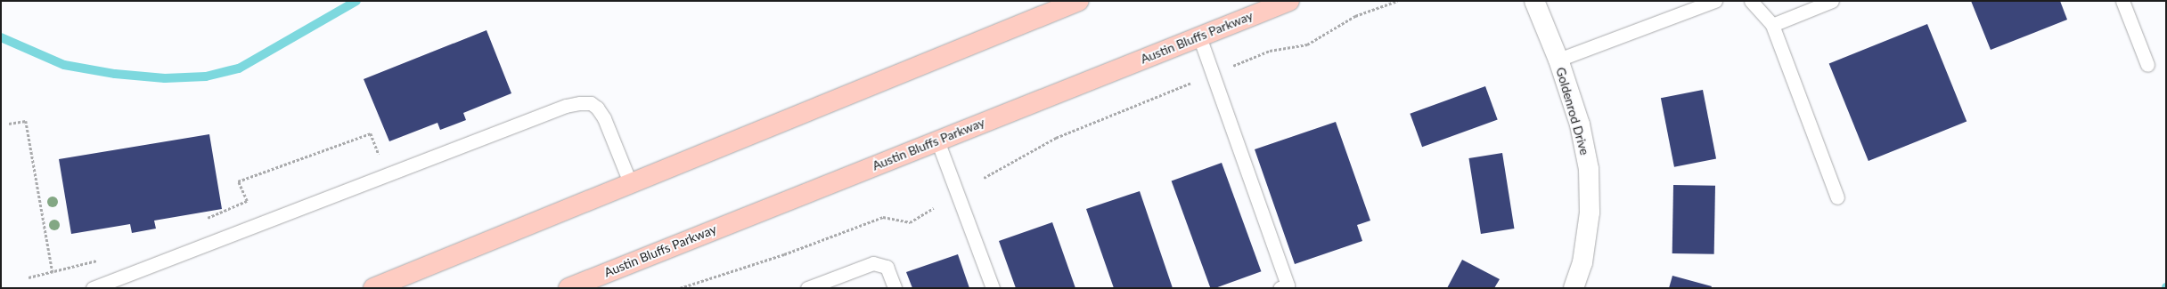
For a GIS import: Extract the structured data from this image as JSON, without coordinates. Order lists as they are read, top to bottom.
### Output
{
  "streets": {
    "main road": ["Austin Bluffs Parkway"],
    "street": ["Goldenrod Drive"]
  }
}
